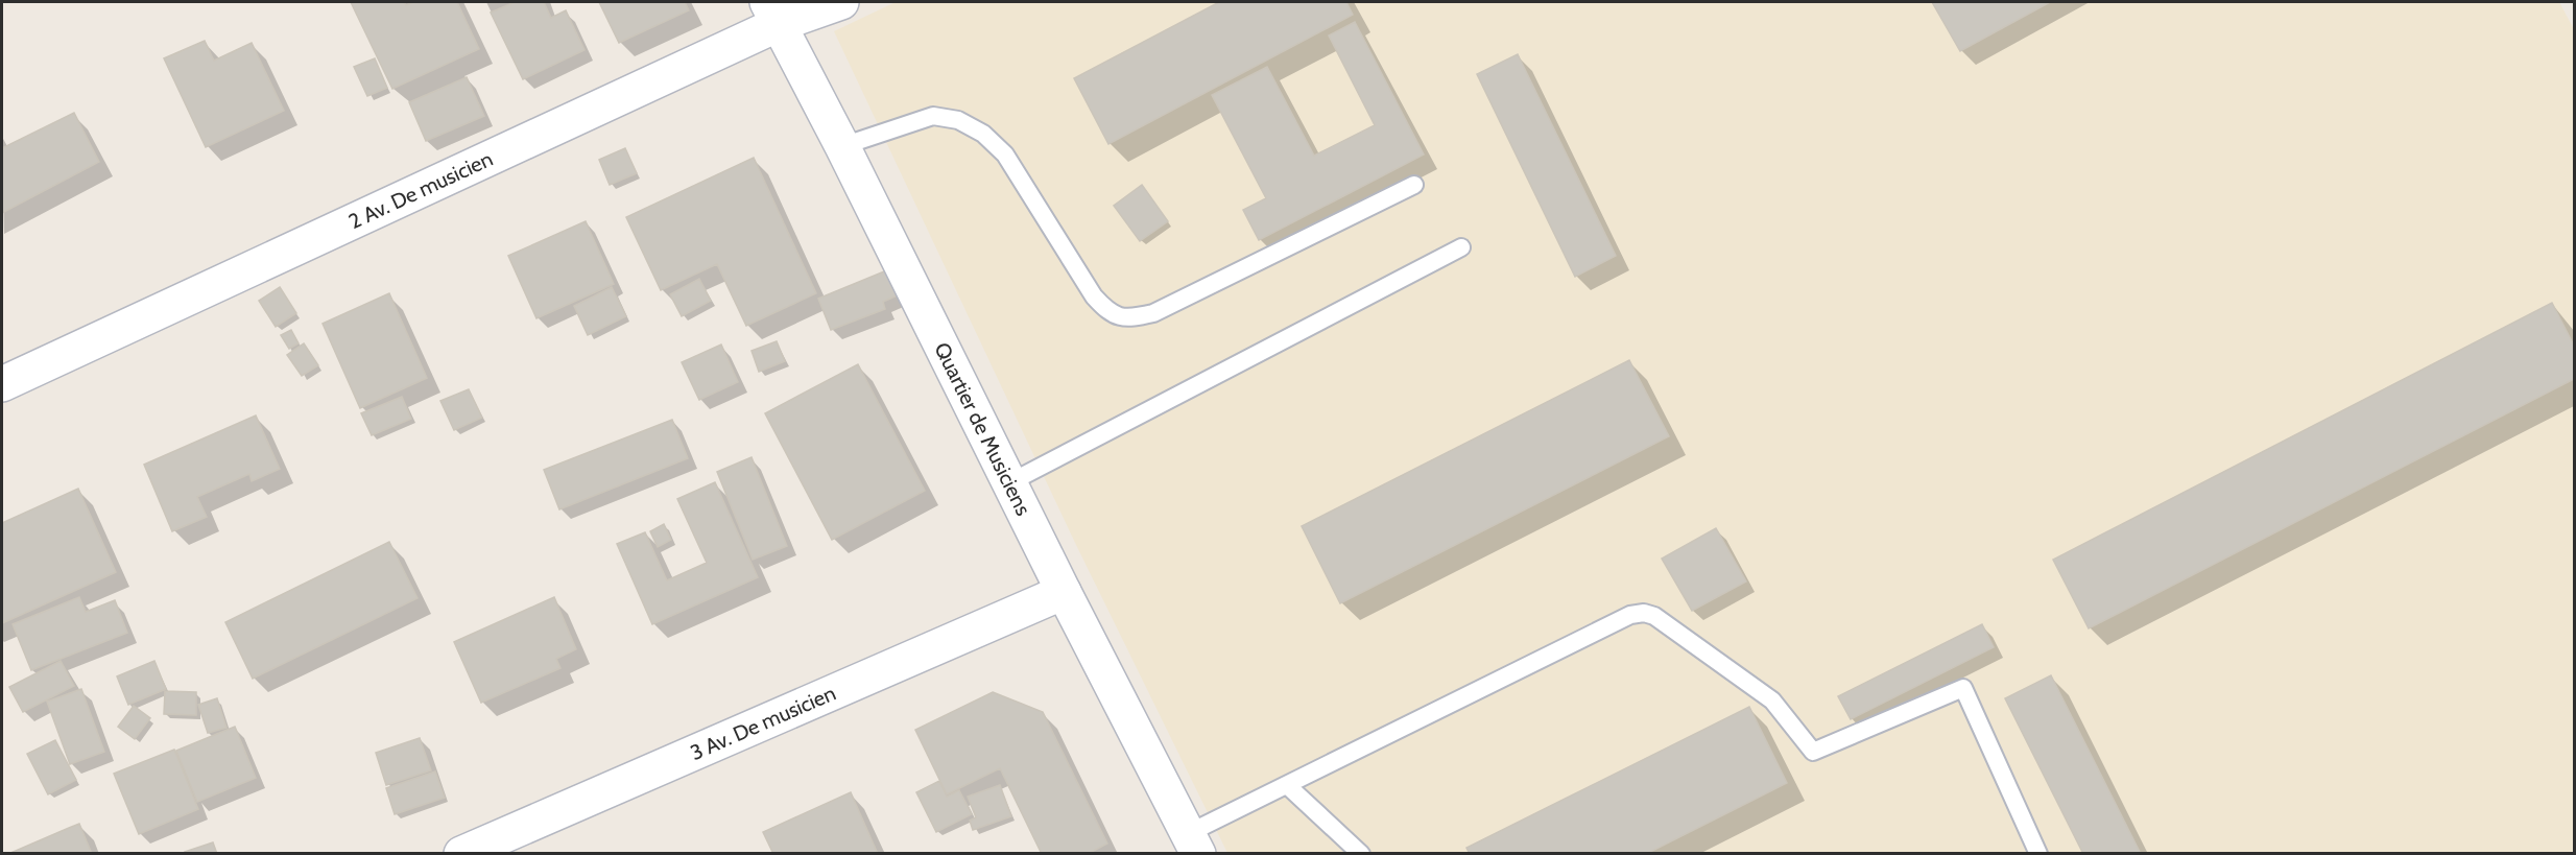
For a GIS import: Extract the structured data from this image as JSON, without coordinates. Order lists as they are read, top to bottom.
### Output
{
  "streets": {
    "street": ["2 Av. De musicien", "Quartier de Musiciens", "3 Av. De musicien"]
  },
  "crossings": [
    ["2 Av. De musicien", "Quartier de Musiciens"],
    ["Quartier de Musiciens", "3 Av. De musicien"]
  ]
}
